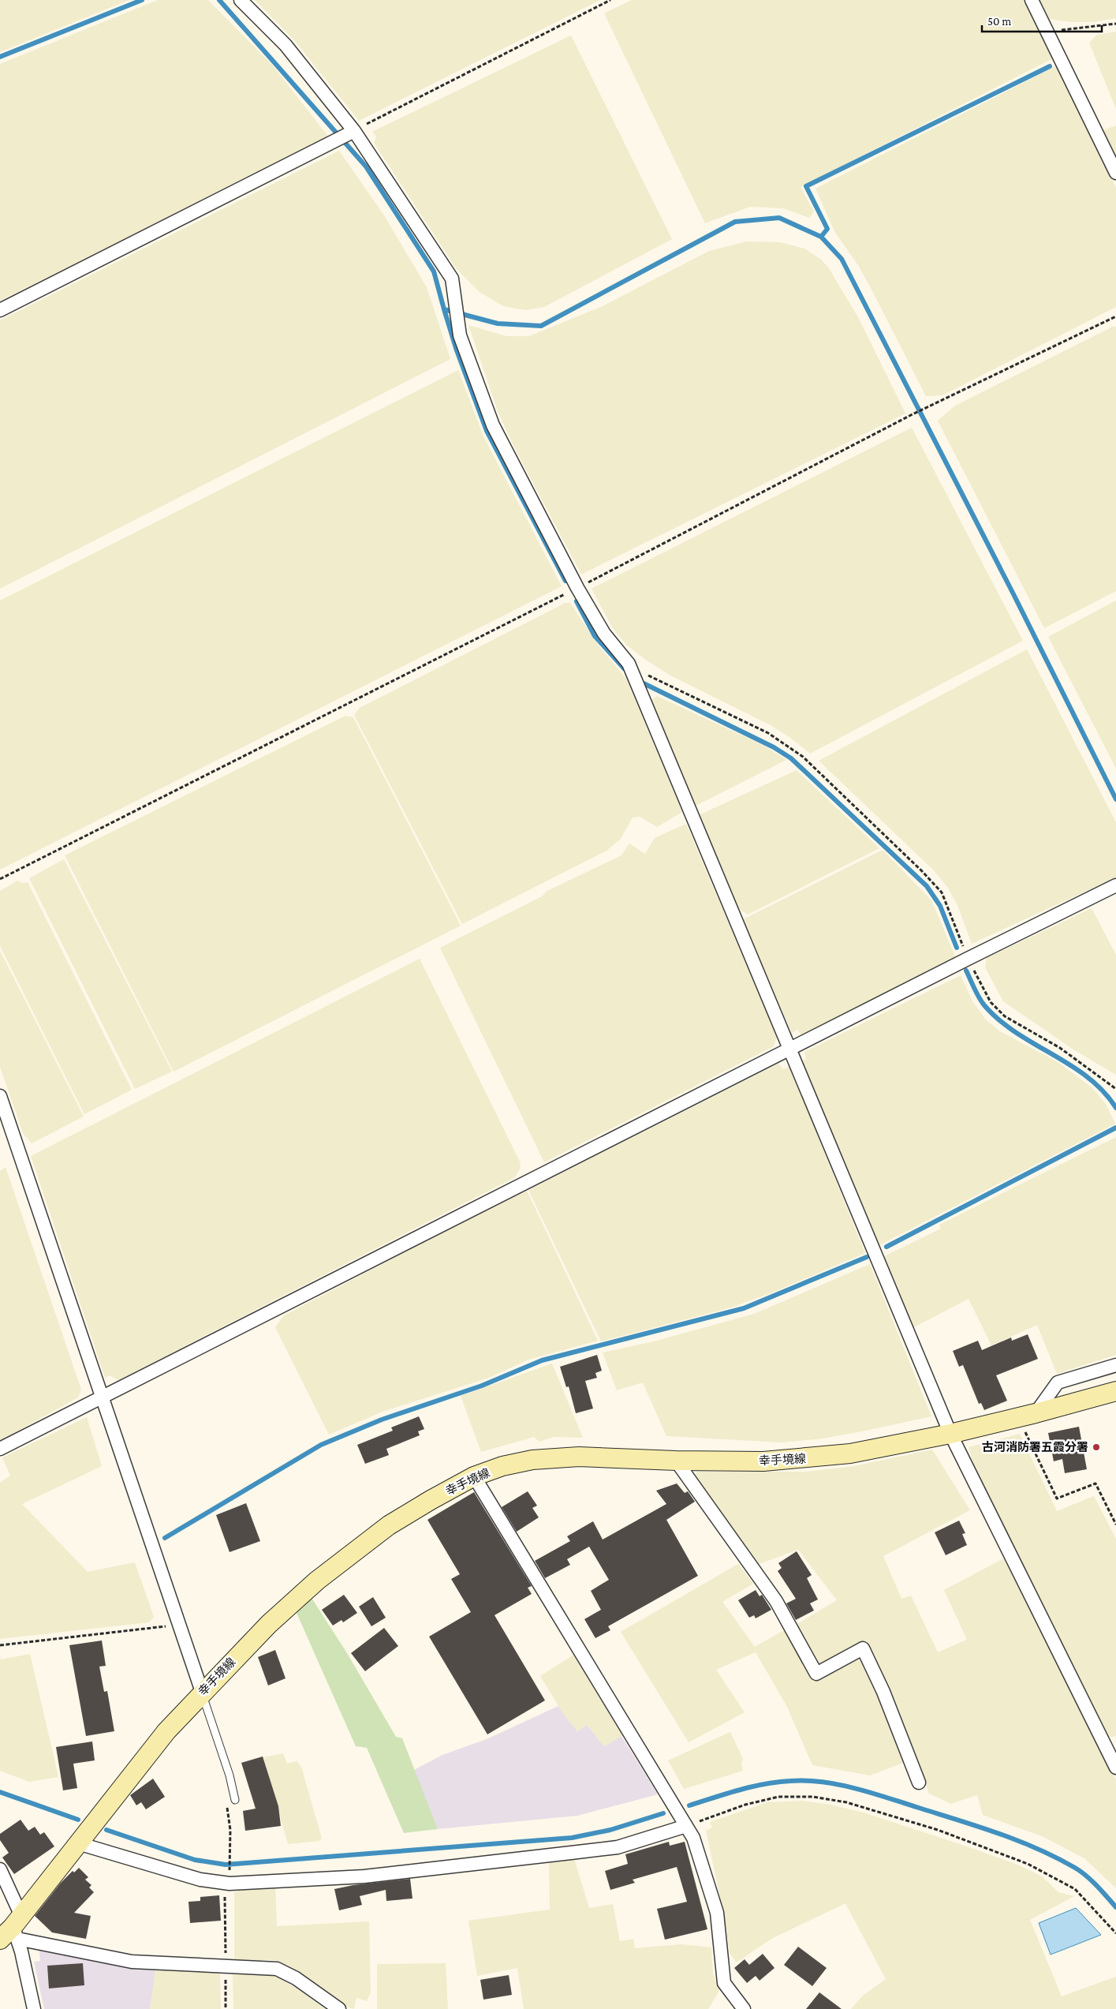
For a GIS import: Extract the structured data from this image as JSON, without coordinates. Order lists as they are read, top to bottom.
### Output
{
  "streets": {
    "main road": ["幸手境線"]
  },
  "places": ["古河消防署五霞分署"],
  "scale_bar": "50 m"
}
